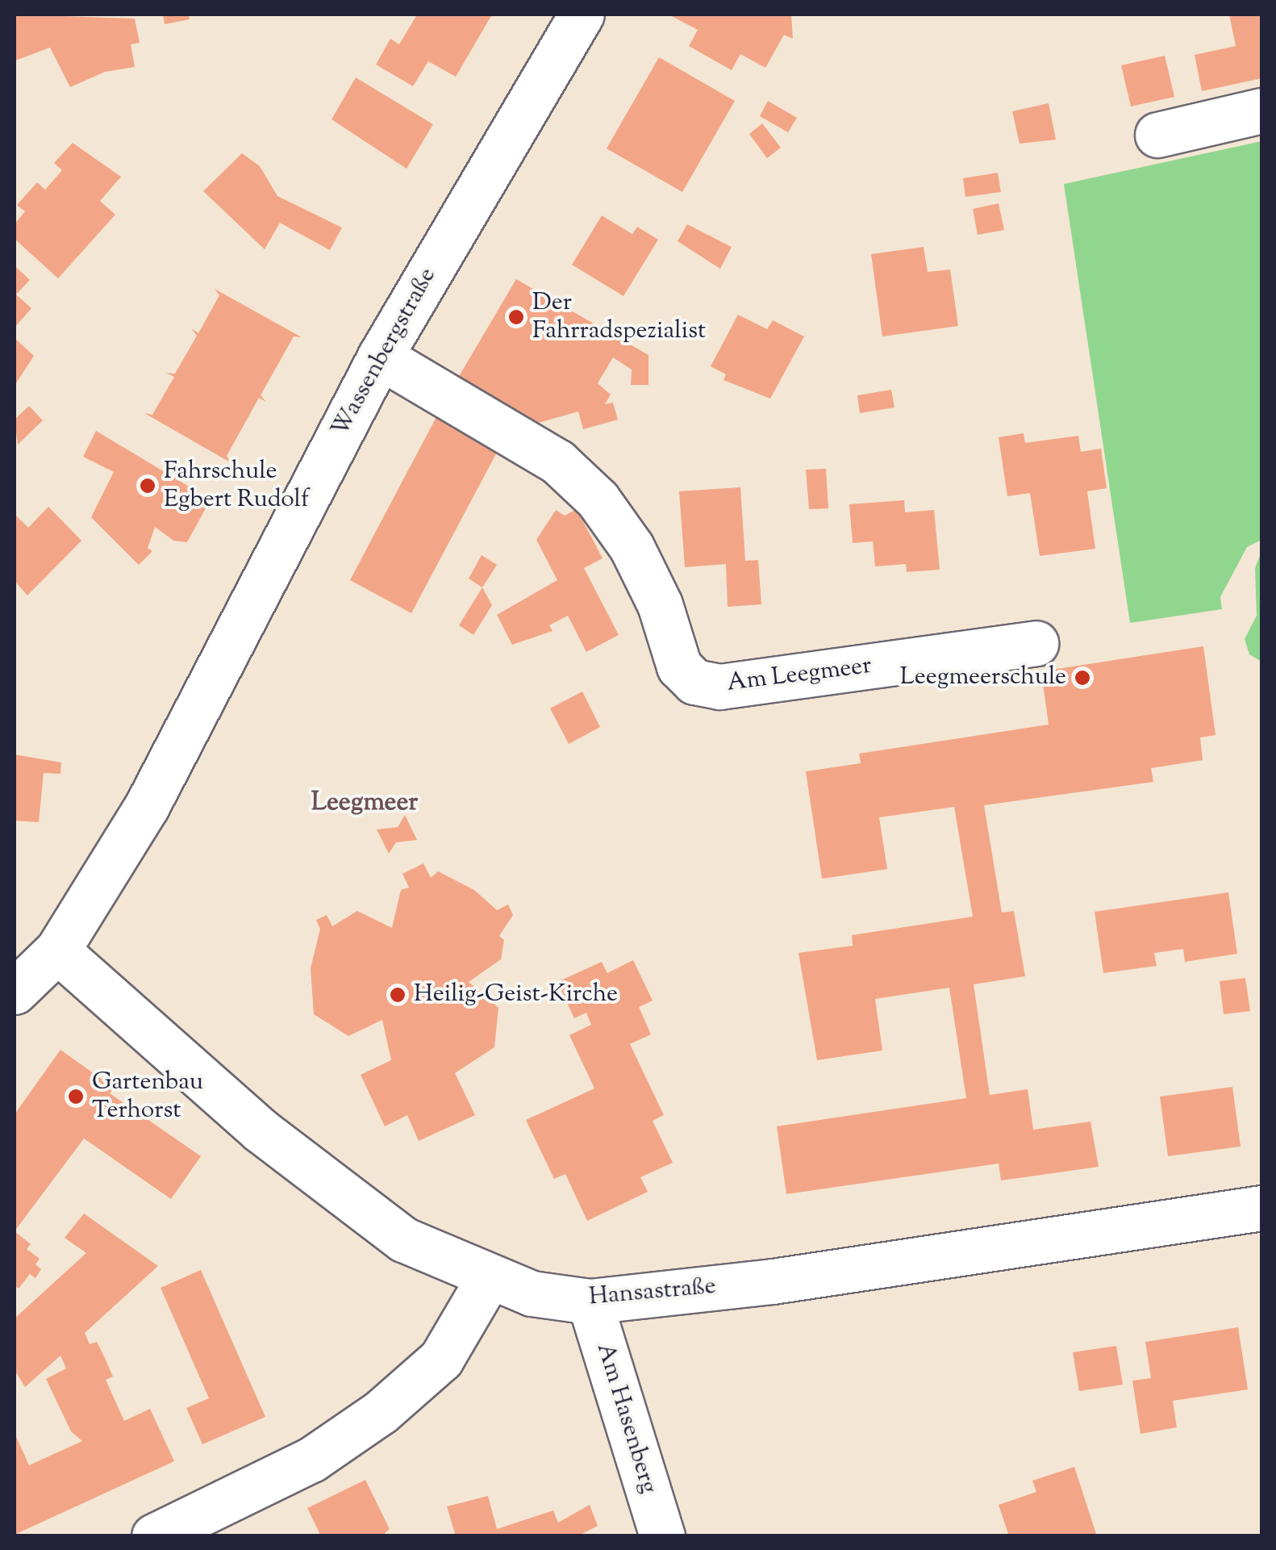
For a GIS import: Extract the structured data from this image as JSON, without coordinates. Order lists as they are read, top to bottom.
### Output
{
  "streets": {
    "street": [
      "Wassenbergstraße",
      "Am Leegmeer",
      "Hansastraße",
      "Am Hasenberg"
    ]
  },
  "crossings": [
    ["Wassenbergstraße", "Am Leegmeer"],
    ["Wassenbergstraße", "Hansastraße"],
    ["Hansastraße", "Am Hasenberg"]
  ],
  "districts": ["Leegmeer"],
  "places": [
    "Der Fahrradspezialist",
    "Fahrschule Egbert Rudolf",
    "Leegmeerschule",
    "Heilig-Geist-Kirche",
    "Gartenbau Terhorst"
  ]
}
